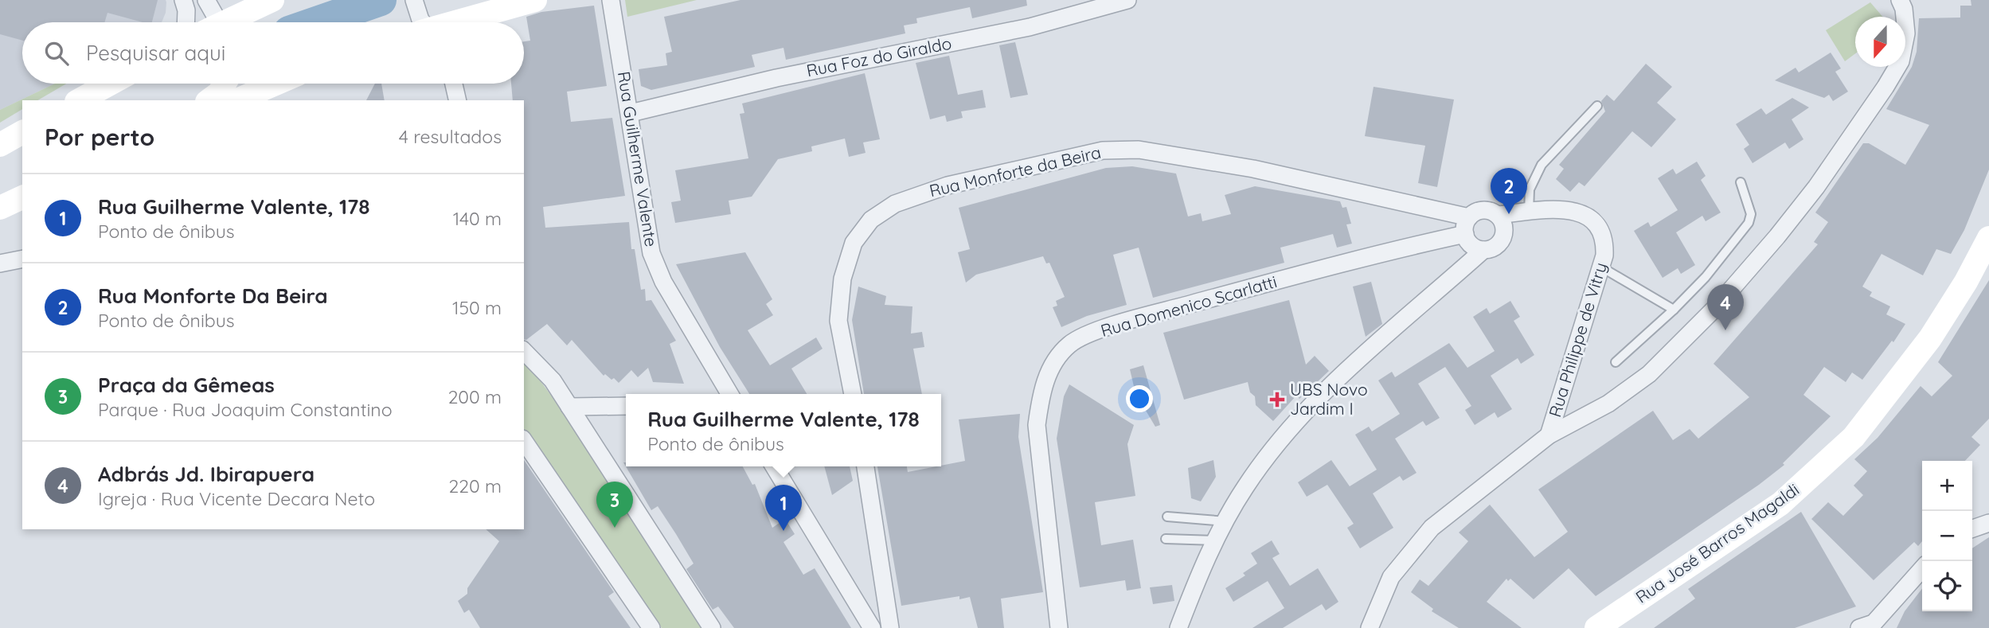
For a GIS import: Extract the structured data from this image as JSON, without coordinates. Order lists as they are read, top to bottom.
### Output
{
  "streets": {
    "main road": ["Rua José Barros Magaldi"],
    "street": [
      "Rua Foz do Giraldo",
      "Rua Guilherme Valente",
      "Rua Monforte da Beira",
      "Rua Domenico Scarlatti",
      "Rua Philippe de Vitry"
    ]
  },
  "crossings": [
    ["Rua Foz do Giraldo", "Rua Guilherme Valente"],
    ["Rua Monforte da Beira", "Rua Domenico Scarlatti"],
    ["Rua Monforte da Beira", "Rua Philippe de Vitry"],
    ["Rua Domenico Scarlatti", "Rua Philippe de Vitry"]
  ],
  "places": {
    "health": ["UBS Novo Jardim I"]
  },
  "north": "bottom",
  "page": {
    "search": "Pesquisar aqui",
    "heading": ["Por perto", "4 resultados"],
    "pins": [
      "2",
      "4",
      "3",
      "1"
    ],
    "list": [
      {
        "mark": "1",
        "name": "Rua Guilherme Valente, 178",
        "note": "Ponto de ônibus",
        "value": "140 m"
      },
      {
        "mark": "2",
        "name": "Rua Monforte Da Beira",
        "note": "Ponto de ônibus",
        "value": "150 m"
      },
      {
        "mark": "3",
        "name": "Praça da Gêmeas",
        "note": "Parque · Rua Joaquim Constantino",
        "value": "200 m"
      },
      {
        "mark": "4",
        "name": "Adbrás Jd. Ibirapuera",
        "note": "Igreja · Rua Vicente Decara Neto",
        "value": "220 m"
      }
    ],
    "popup": ["Rua Guilherme Valente, 178", "Ponto de ônibus"],
    "map_buttons": ["+", "−"]
  }
}
